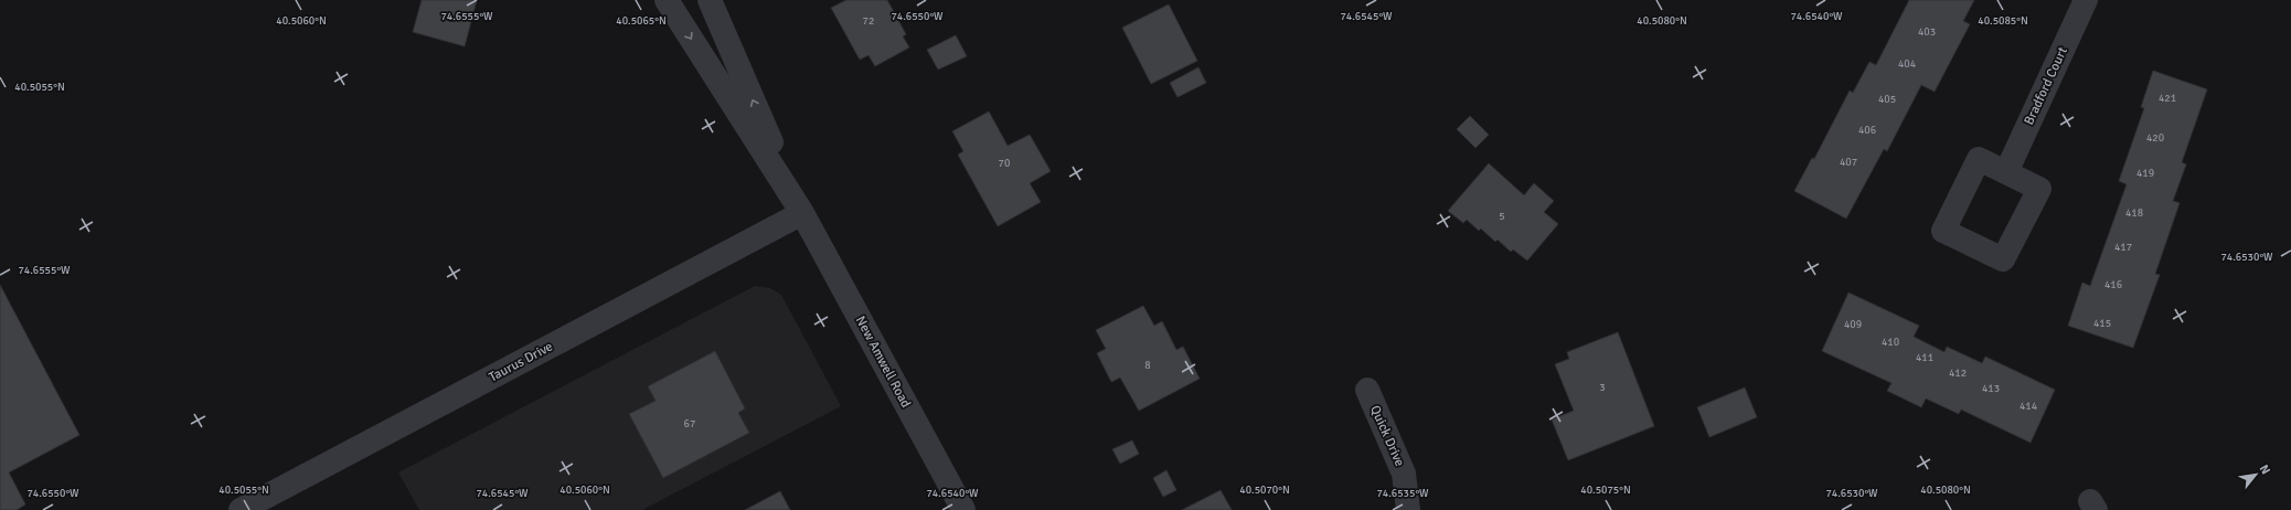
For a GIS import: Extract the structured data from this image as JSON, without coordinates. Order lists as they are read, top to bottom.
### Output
{
  "streets": {
    "street": [
      "Bradford Court",
      "Taurus Drive",
      "New Amwell Road",
      "Quick Drive"
    ]
  },
  "crossings": [
    ["Taurus Drive", "New Amwell Road"]
  ],
  "house_numbers": [
    "72",
    "403",
    "404",
    "421",
    "405",
    "406",
    "420",
    "407",
    "70",
    "419",
    "418",
    "5",
    "417",
    "416",
    "415",
    "409",
    "410",
    "411",
    "8",
    "412",
    "3",
    "413",
    "414",
    "67"
  ],
  "north": "top right",
  "coordinates": [
    "74.6555°W",
    "74.6550°W",
    "74.6545°W",
    "74.6540°W",
    "40.5060°N",
    "40.5065°N",
    "40.5080°N",
    "40.5085°N",
    "40.5055°N",
    "74.6530°W",
    "40.5070°N",
    "40.5075°N",
    "74.6535°W"
  ]
}
